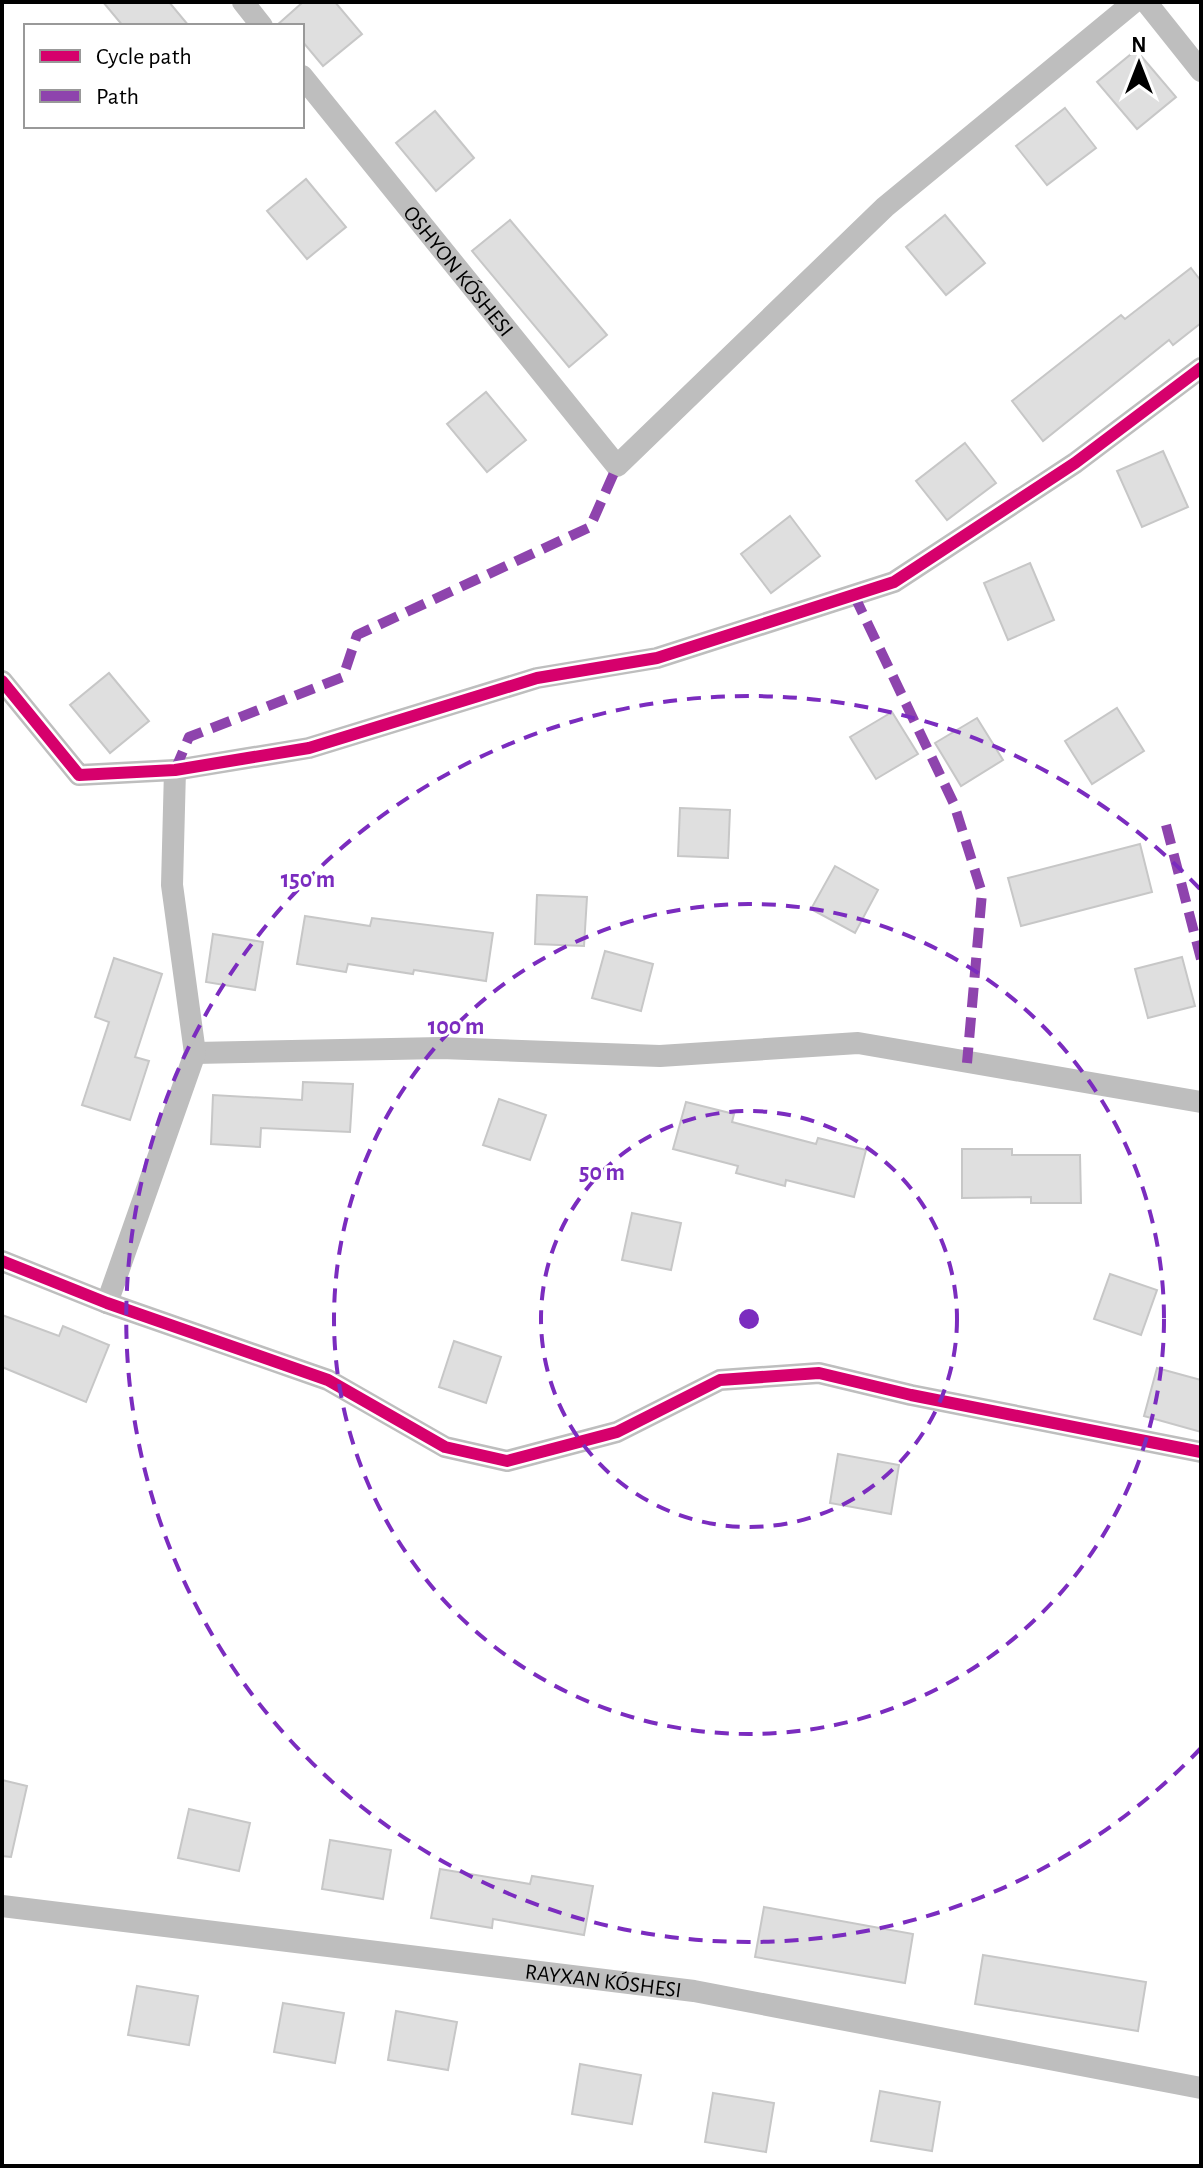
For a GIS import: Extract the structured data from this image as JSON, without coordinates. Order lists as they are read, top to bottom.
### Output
{
  "streets": {
    "street": ["OSHYON KÓSHESI", "RAYXAN KÓSHESI"]
  },
  "legend": ["Cycle path", "Path"],
  "north": "top",
  "rings": ["150 m", "100 m", "50 m"]
}
